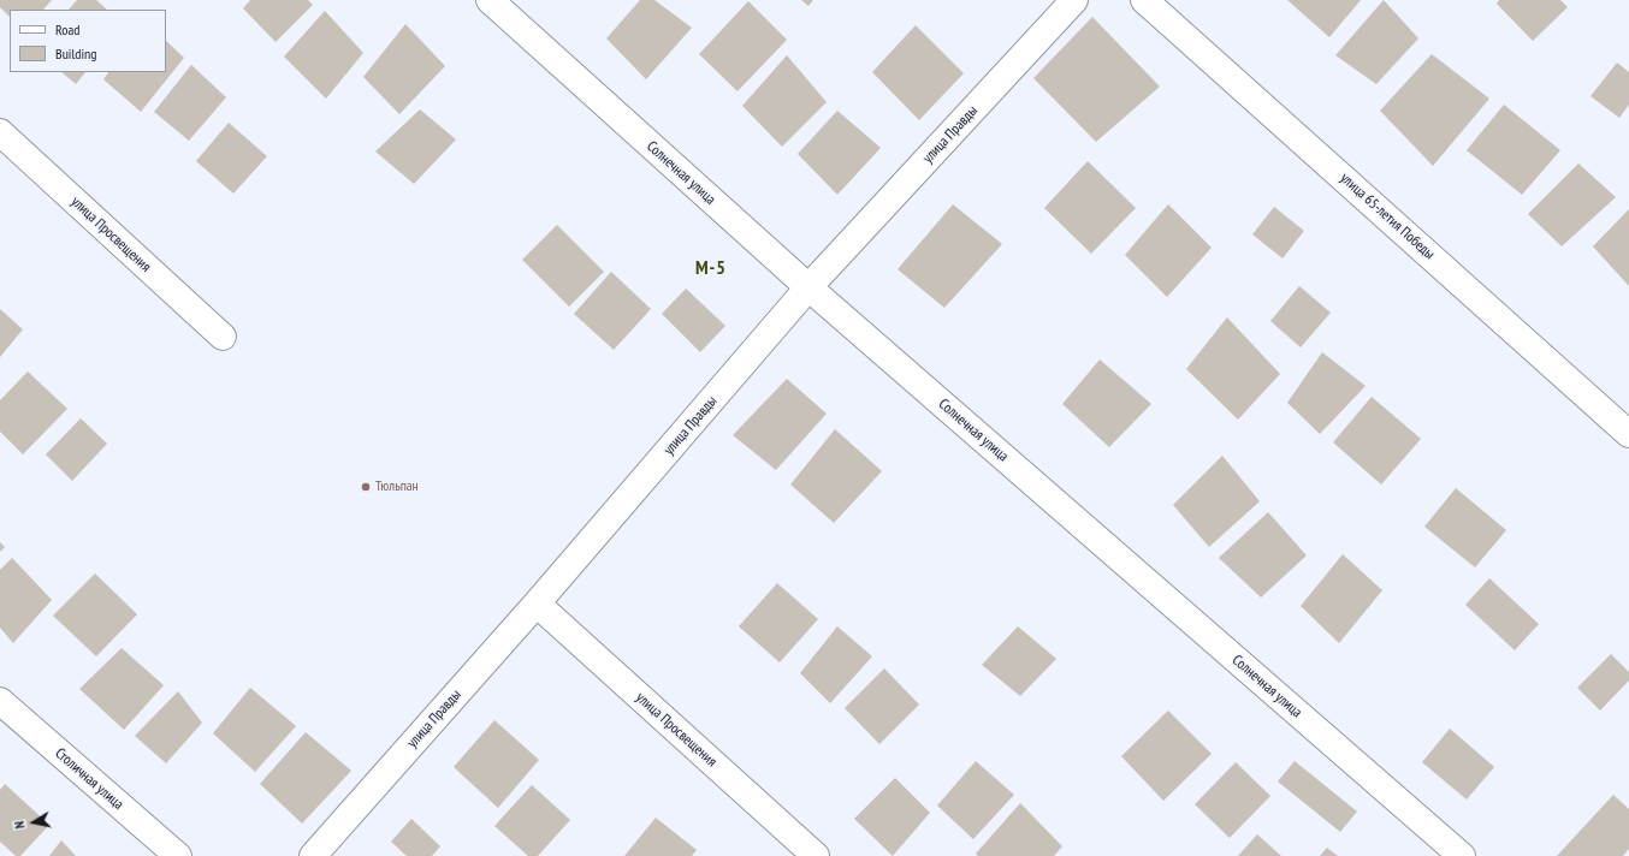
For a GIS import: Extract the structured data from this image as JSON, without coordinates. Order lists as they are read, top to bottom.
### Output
{
  "streets": {
    "street": [
      "улица Правды",
      "Солнечная улица",
      "улица 65-летия Победы",
      "улица Просвещения",
      "Столичная улица"
    ]
  },
  "crossings": [
    ["улица Правды", "Солнечная улица"],
    ["улица Правды", "улица Просвещения"]
  ],
  "districts": ["М-5"],
  "places": ["Тюльпан"],
  "legend": ["Road", "Building"],
  "north": "left"
}
